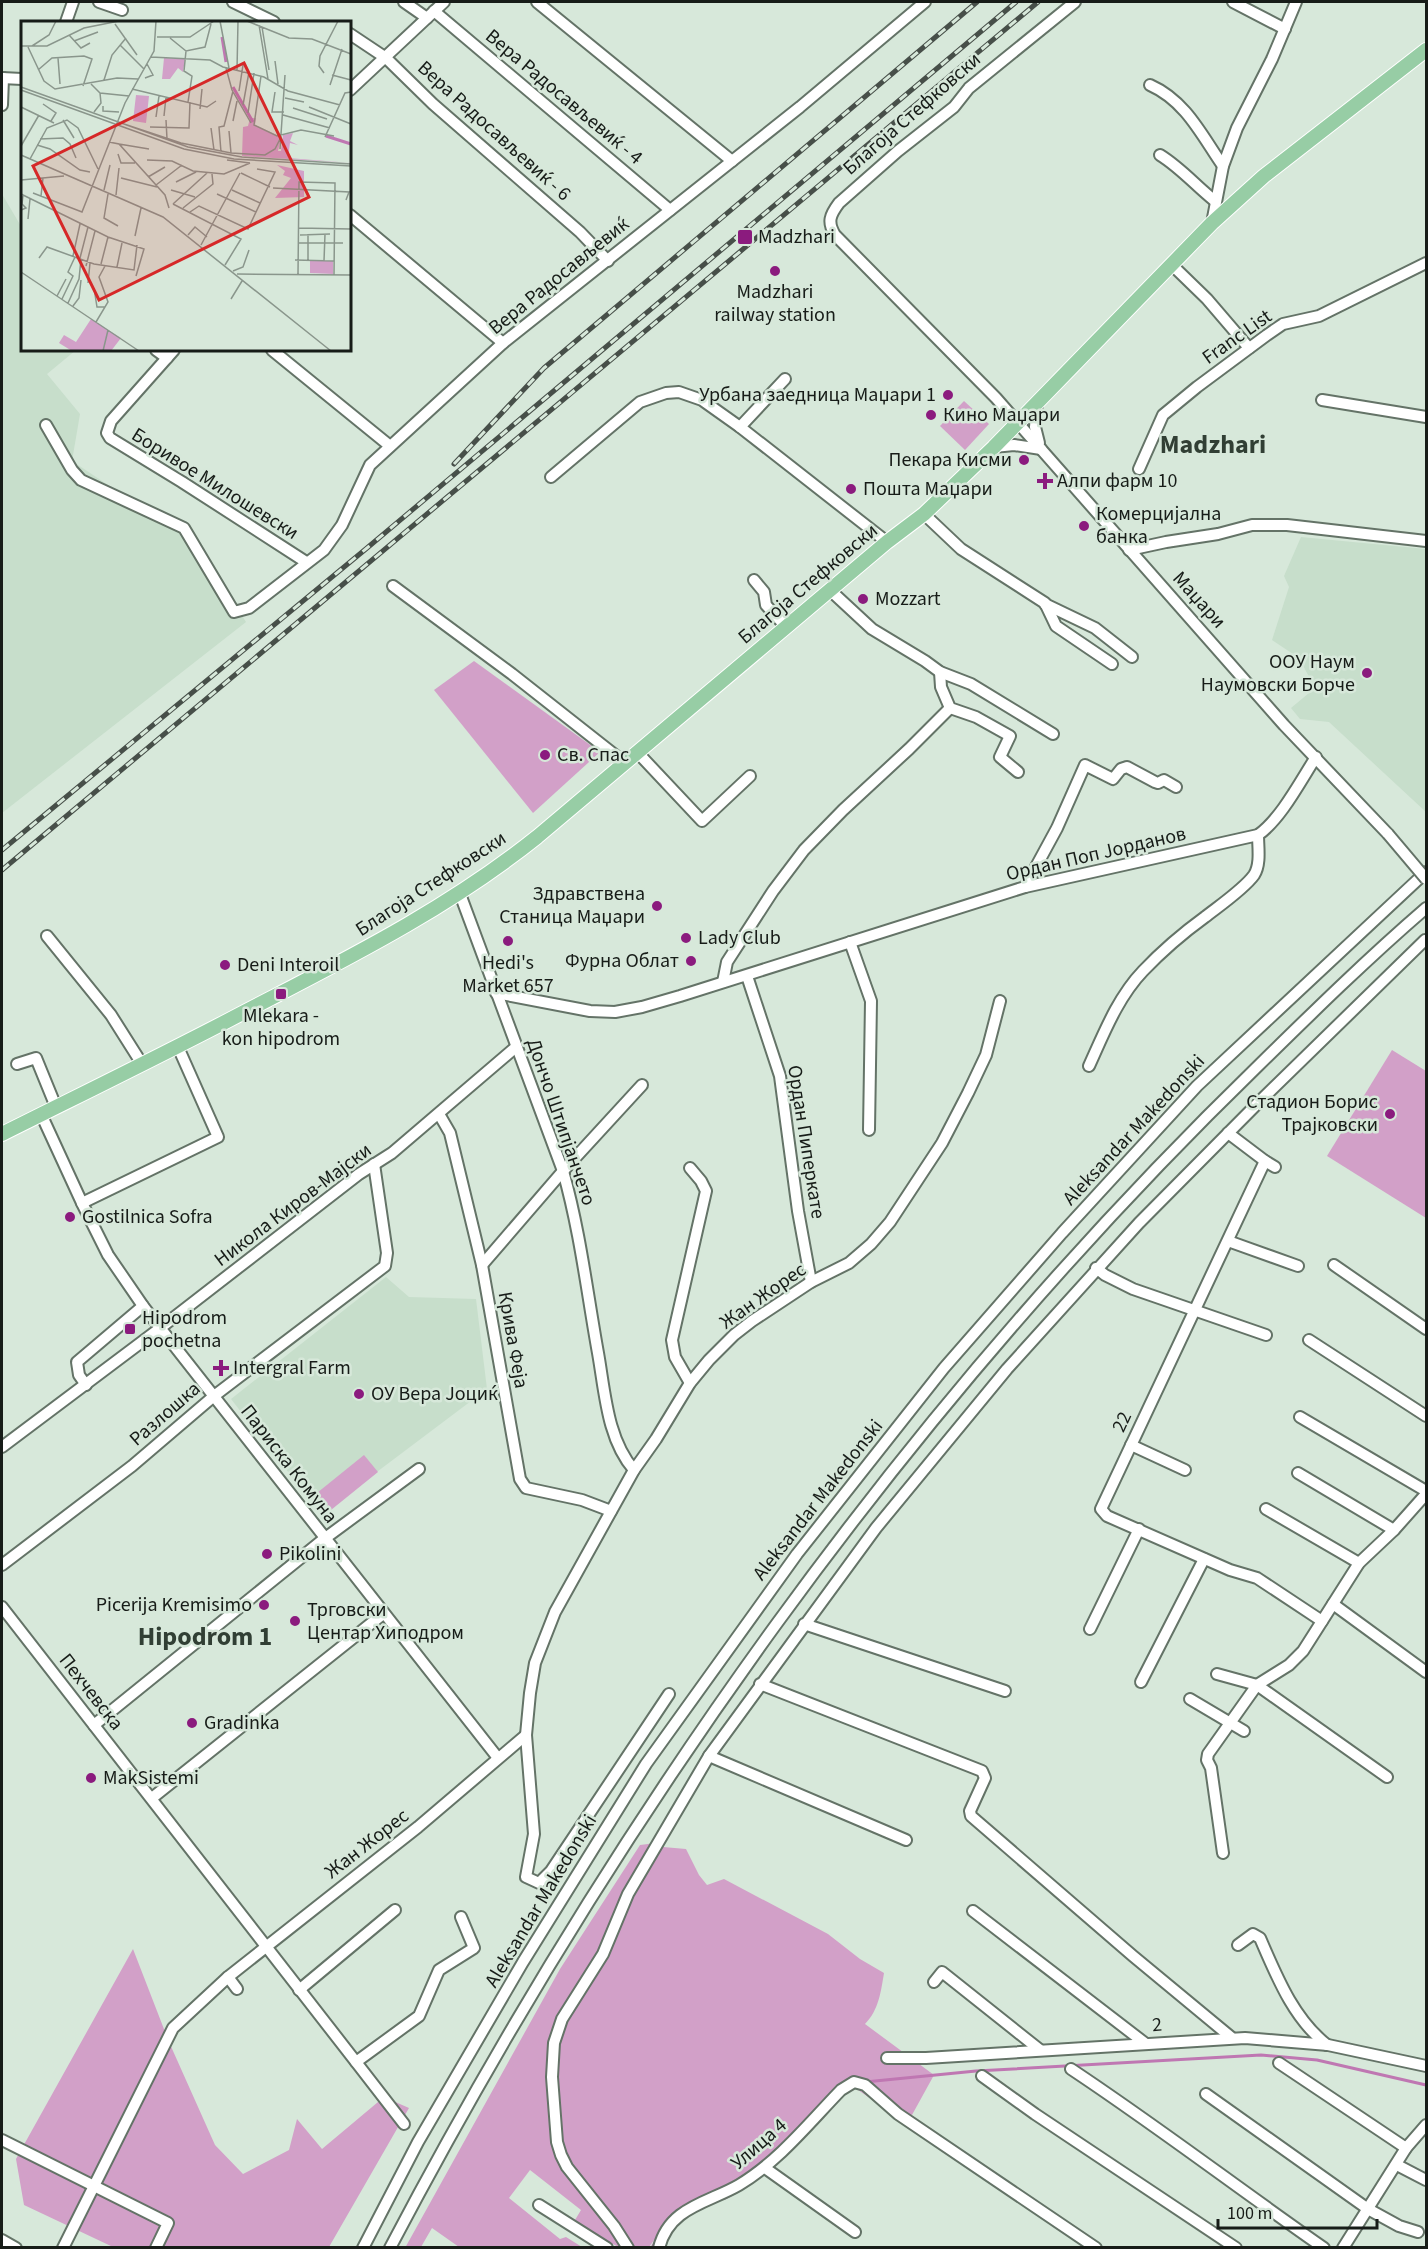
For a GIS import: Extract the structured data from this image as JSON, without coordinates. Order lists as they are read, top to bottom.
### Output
{
  "streets": {
    "main road": ["Благоја Стефковски"],
    "street": [
      "Вера Радосављевиќ - 4",
      "Вера Радосављевиќ - 6",
      "Вера Радосављевиќ",
      "Franc List",
      "Боривое Милошевски",
      "Маџари",
      "Ордан Поп Јорданов",
      "Дончо Штипјанчето",
      "Aleksandar Makedonski",
      "Ордан Пиперкате",
      "Никола Киров-Мајски",
      "Жан Жорес",
      "Крива Феја",
      "Разлошка",
      "22",
      "Париска Комуна",
      "Пехчевска",
      "2",
      "Улица 4"
    ]
  },
  "crossings": [
    ["Вера Радосављевиќ - 4", "Вера Радосављевиќ"],
    ["Благоја Стефковски", "Маџари"],
    ["Благоја Стефковски", "Дончо Штипјанчето"],
    ["Благоја Стефковски", "Париска Комуна"],
    ["Вера Радосављевиќ - 6", "Вера Радосављевиќ"],
    ["Вера Радосављевиќ", "Боривое Милошевски"],
    ["Ордан Поп Јорданов", "Дончо Штипјанчето"],
    ["Ордан Поп Јорданов", "Ордан Пиперкате"],
    ["Дончо Штипјанчето", "Никола Киров-Мајски"],
    ["Дончо Штипјанчето", "Жан Жорес"],
    ["Ордан Пиперкате", "Жан Жорес"],
    ["Никола Киров-Мајски", "Крива Феја"],
    ["Никола Киров-Мајски", "Разлошка"],
    ["Никола Киров-Мајски", "Париска Комуна"],
    ["Жан Жорес", "Крива Феја"],
    ["Жан Жорес", "Париска Комуна"],
    ["Жан Жорес", "Пехчевска"],
    ["Разлошка", "Париска Комуна"]
  ],
  "districts": ["Madzhari", "Hipodrom 1"],
  "places": {
    "transit": ["Madzhari", "Mlekara - kon hipodrom", "Hipodrom pochetna"],
    "other": [
      "Madzhari railway station",
      "Урбана заедница Маџари 1",
      "Кино Маџари",
      "Пекара Кисми",
      "Пошта Маџари",
      "Комерцијална банка",
      "Mozzart",
      "ООУ Наум Наумовски Борче",
      "Св. Спас",
      "Здравствена Станица Маџари",
      "Lady Club",
      "Hedi's Market 657",
      "Фурна Облат",
      "Deni Interoil",
      "Стадион Борис Трајковски",
      "Gostilnica Sofra",
      "ОУ Вера Јоциќ",
      "Pikolini",
      "Picerija Kremisimo",
      "Трговски Центар Хиподром",
      "Gradinka",
      "MakSistemi"
    ],
    "health": ["Алпи фарм 10", "Intergral Farm"]
  },
  "scale_bar": "100 m"
}
